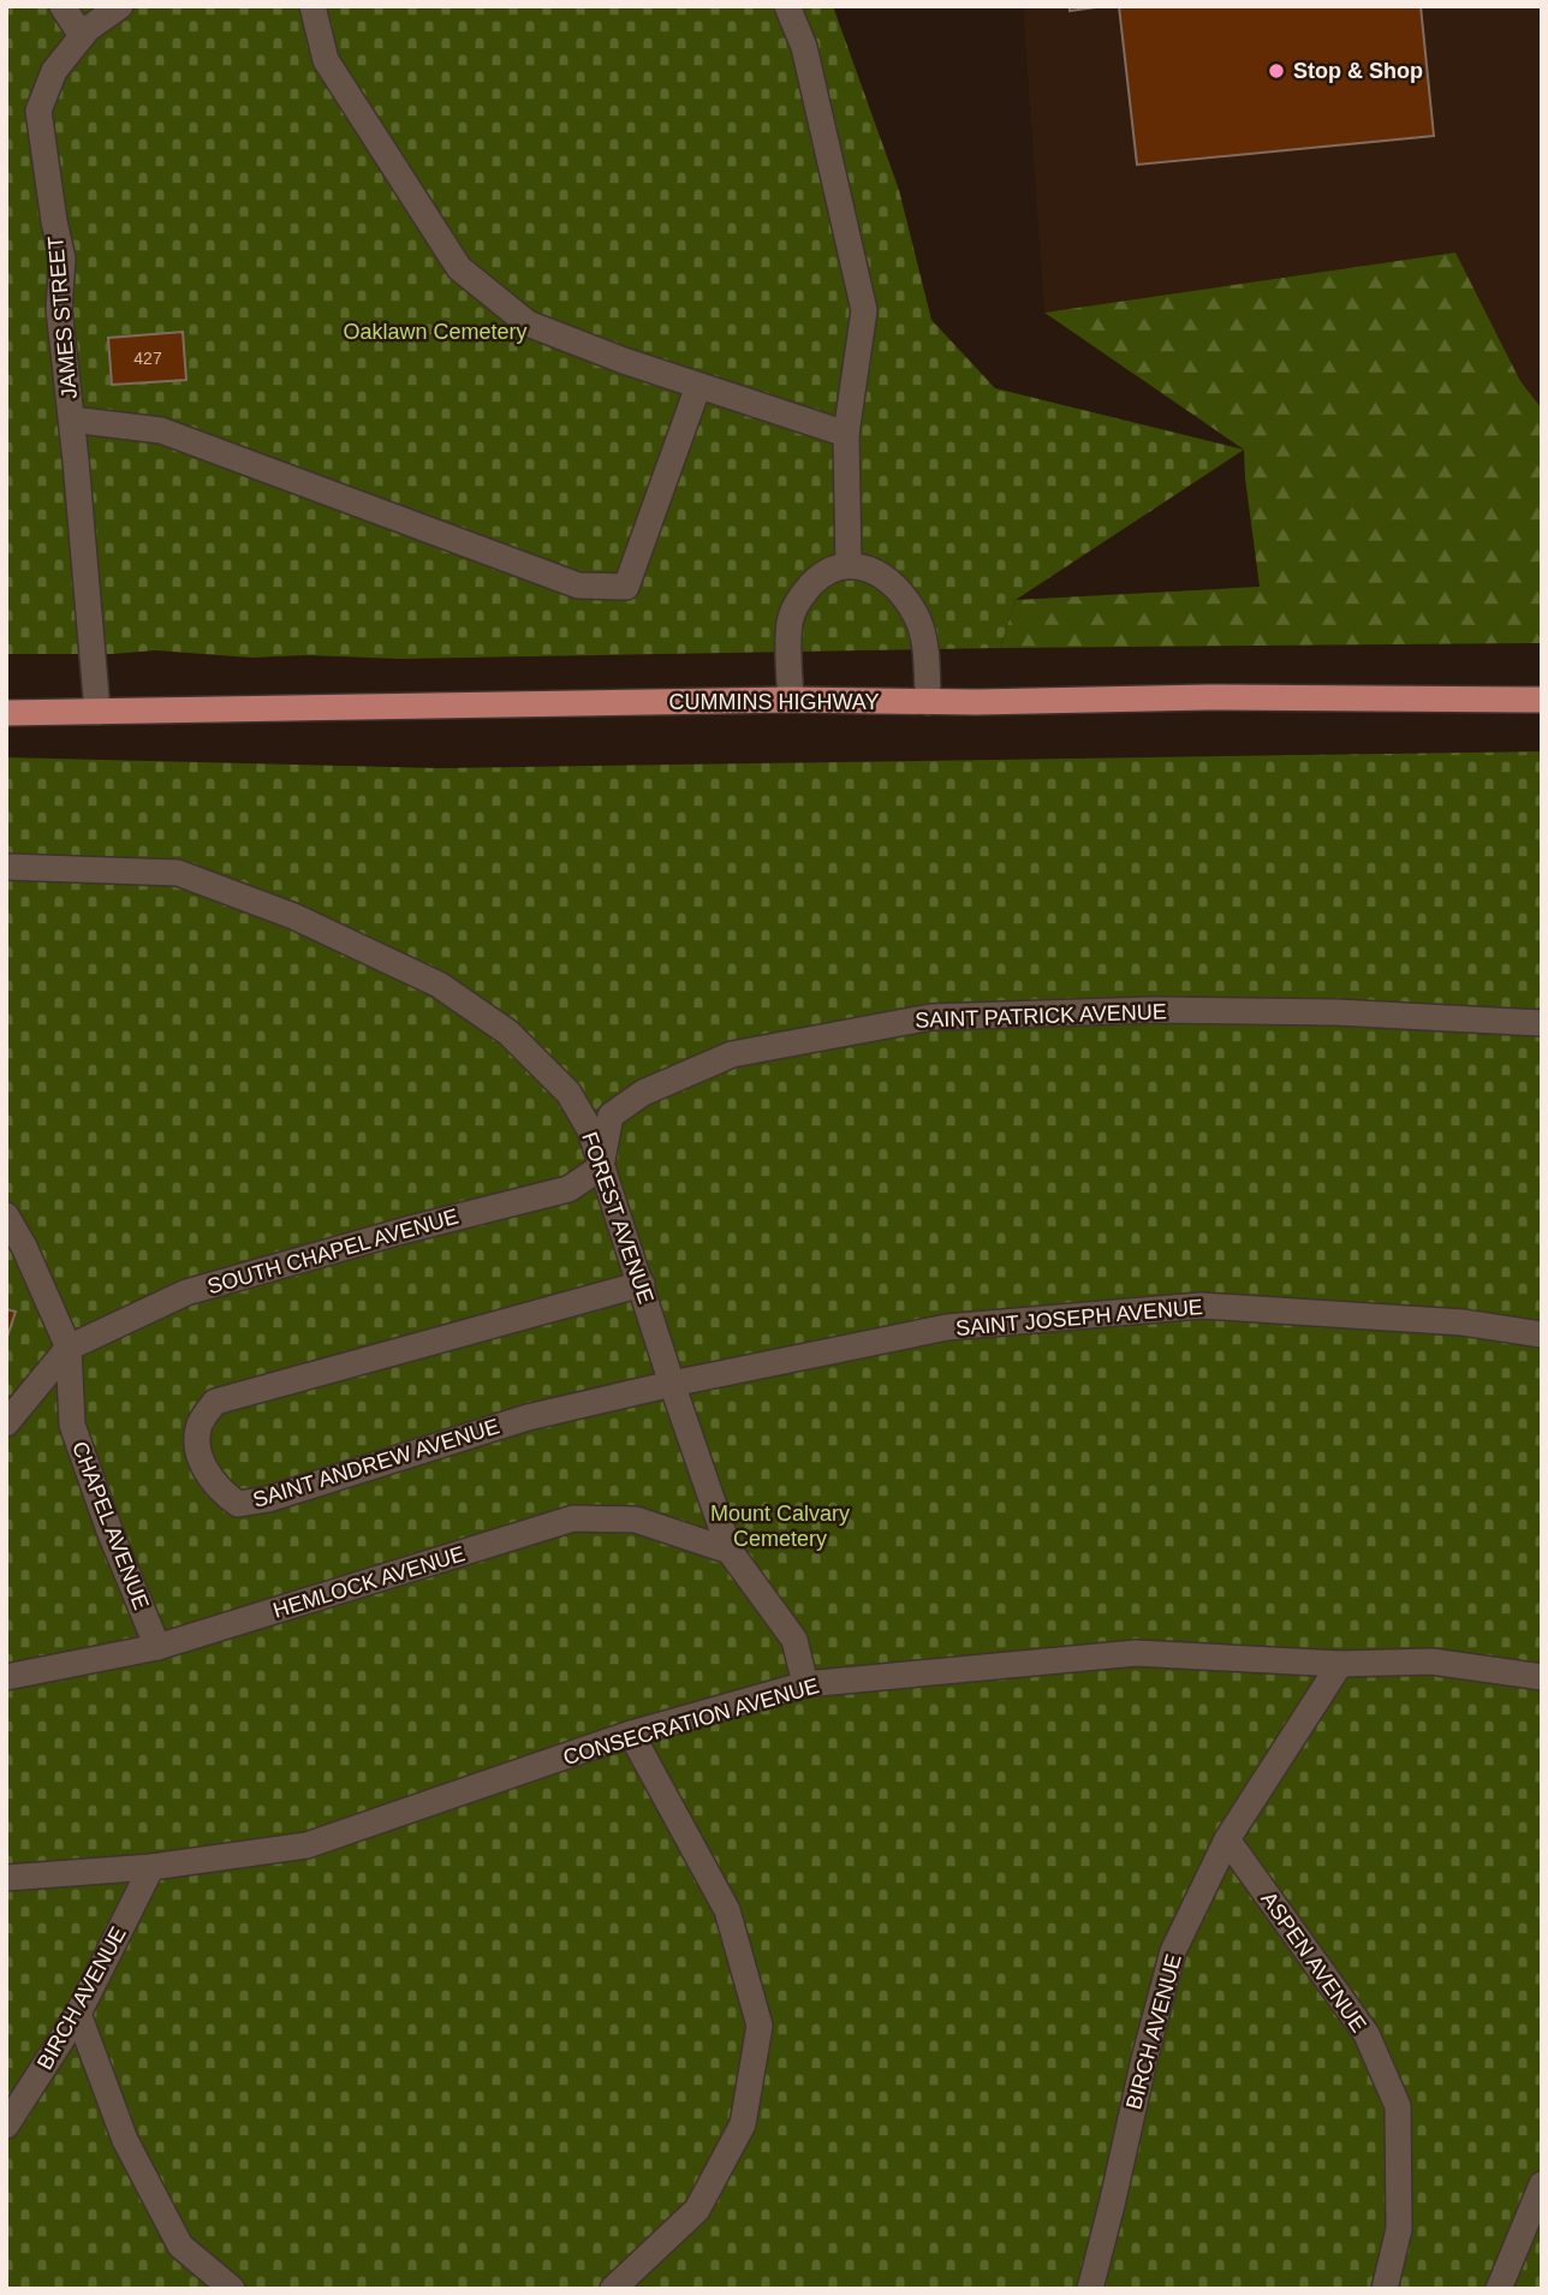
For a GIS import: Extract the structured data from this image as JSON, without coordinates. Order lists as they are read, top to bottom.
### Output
{
  "streets": {
    "main road": ["CUMMINS HIGHWAY"],
    "street": [
      "JAMES STREET",
      "SAINT PATRICK AVENUE",
      "FOREST AVENUE",
      "SOUTH CHAPEL AVENUE",
      "SAINT JOSEPH AVENUE",
      "SAINT ANDREW AVENUE",
      "CHAPEL AVENUE",
      "HEMLOCK AVENUE",
      "CONSECRATION AVENUE",
      "ASPEN AVENUE",
      "BIRCH AVENUE"
    ]
  },
  "crossings": [
    ["JAMES STREET", "CUMMINS HIGHWAY"],
    ["SAINT PATRICK AVENUE", "FOREST AVENUE"],
    ["SAINT PATRICK AVENUE", "SOUTH CHAPEL AVENUE"],
    ["FOREST AVENUE", "SOUTH CHAPEL AVENUE"],
    ["FOREST AVENUE", "SAINT JOSEPH AVENUE"],
    ["FOREST AVENUE", "SAINT ANDREW AVENUE"],
    ["FOREST AVENUE", "HEMLOCK AVENUE"],
    ["FOREST AVENUE", "CONSECRATION AVENUE"],
    ["SOUTH CHAPEL AVENUE", "CHAPEL AVENUE"],
    ["SAINT JOSEPH AVENUE", "SAINT ANDREW AVENUE"],
    ["CHAPEL AVENUE", "HEMLOCK AVENUE"],
    ["CONSECRATION AVENUE", "BIRCH AVENUE"],
    ["ASPEN AVENUE", "BIRCH AVENUE"]
  ],
  "parks": ["Oaklawn Cemetery", "Mount Calvary Cemetery"],
  "places": ["Stop & Shop"],
  "house_numbers": ["427"]
}
